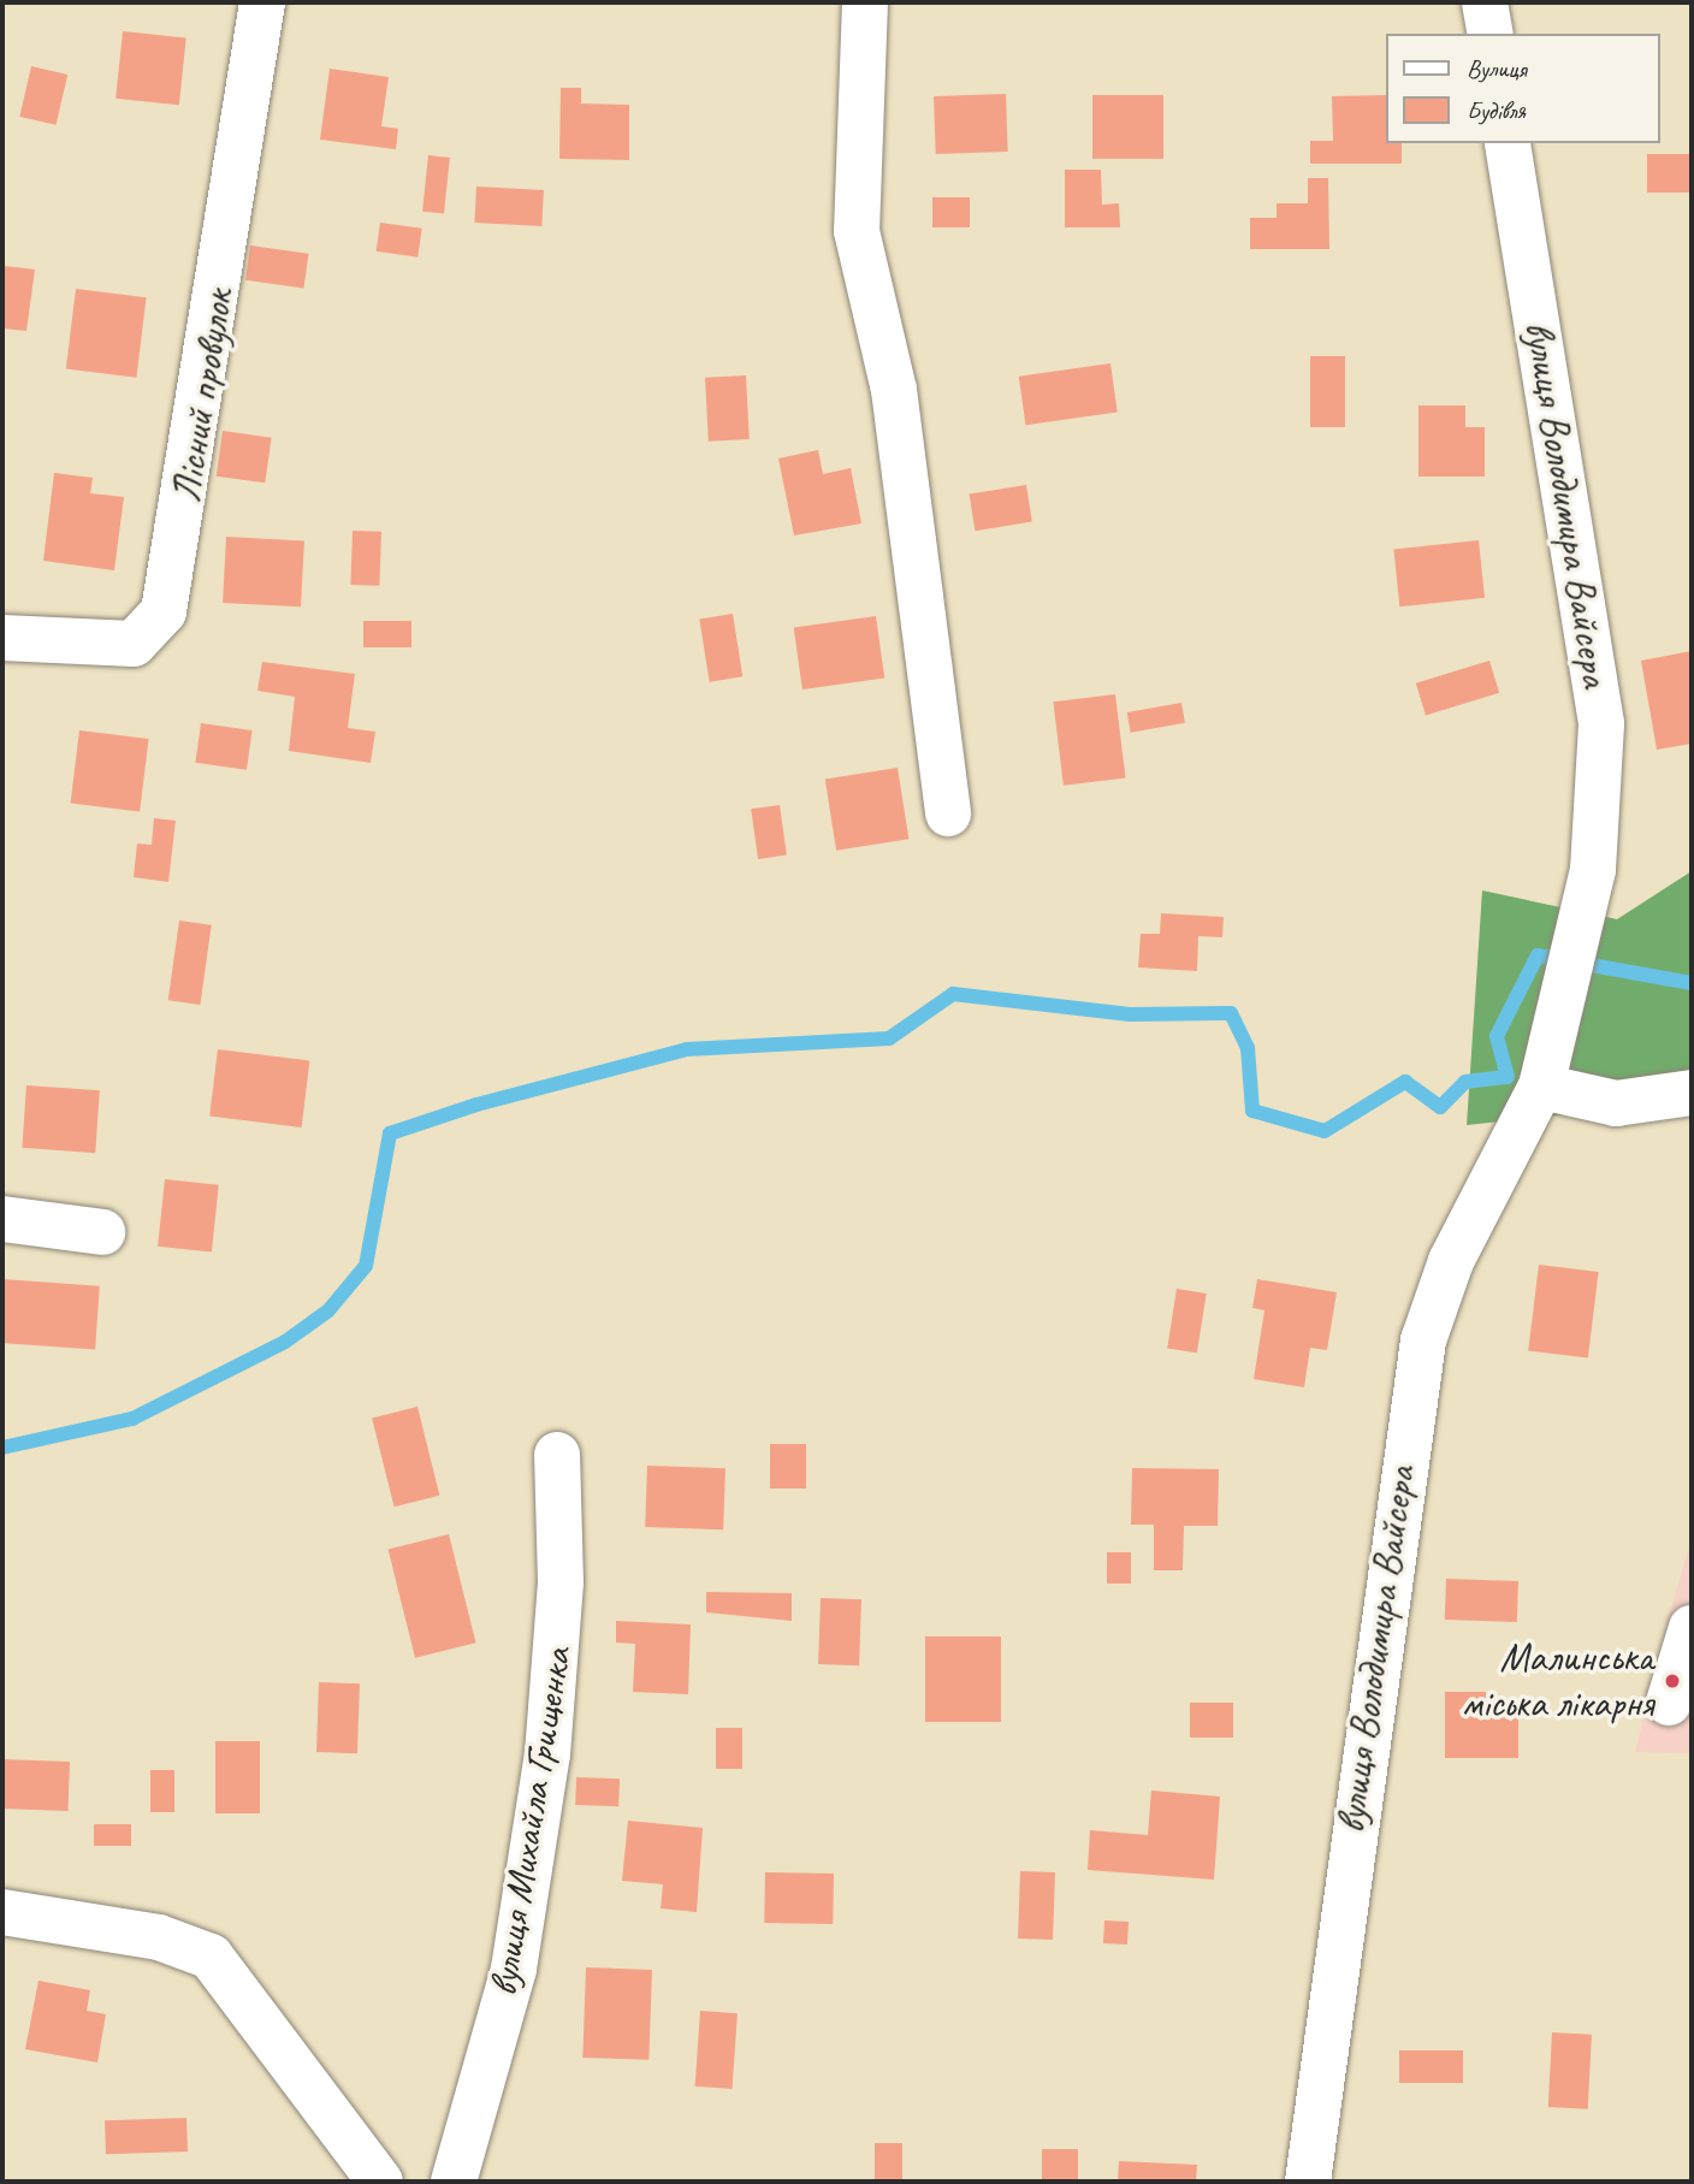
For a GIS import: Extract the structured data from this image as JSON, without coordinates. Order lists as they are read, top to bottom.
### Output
{
  "streets": {
    "street": ["Лісний провулок", "вулиця Володимира Вайсера", "вулиця Михайла Грищенка"]
  },
  "places": ["Малинська міська лікарня"],
  "legend": ["Вулиця", "Будівля"]
}
